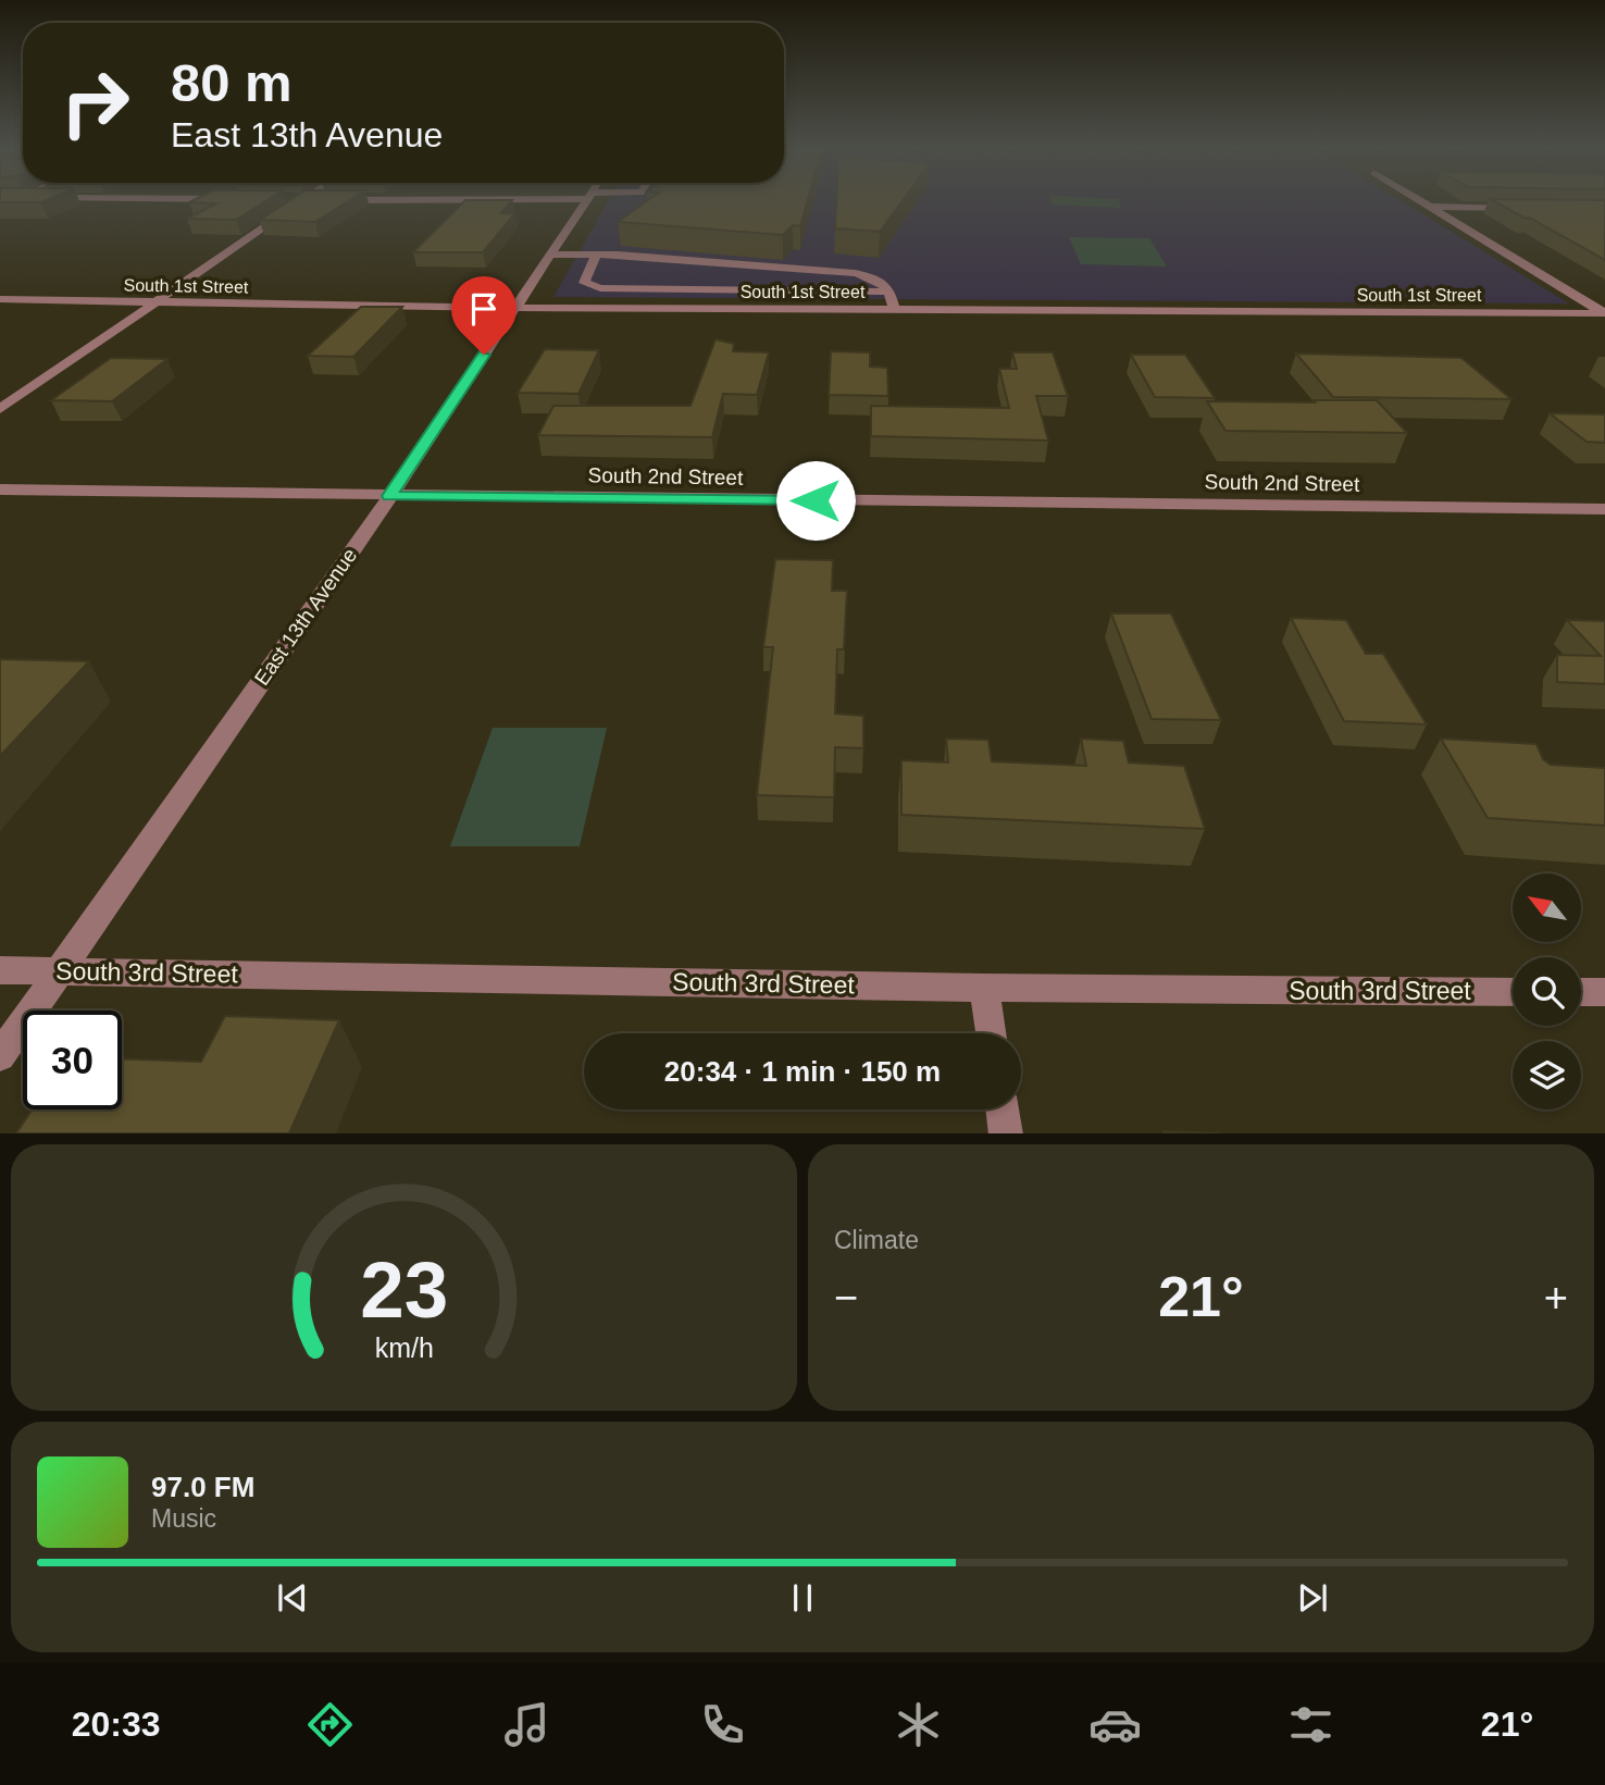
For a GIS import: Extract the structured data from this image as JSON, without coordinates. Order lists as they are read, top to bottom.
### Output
{
  "streets": {
    "street": [
      "South 1st Street",
      "South 2nd Street",
      "East 13th Avenue",
      "South 3rd Street"
    ]
  },
  "crossings": [
    ["South 1st Street", "East 13th Avenue"],
    ["South 2nd Street", "East 13th Avenue"],
    ["East 13th Avenue", "South 3rd Street"]
  ],
  "north": "top left",
  "page": {
    "turn": ["80 m", "East 13th Avenue"],
    "limit": "30",
    "trip": "20:34 · 1 min · 150 m",
    "tile": "Climate",
    "heat": ["−", "21°", "+"],
    "song": ["97.0 FM", "Music"],
    "tabs": ["20:33", "21°"],
    "gauge": ["23", "km/h"]
  }
}
